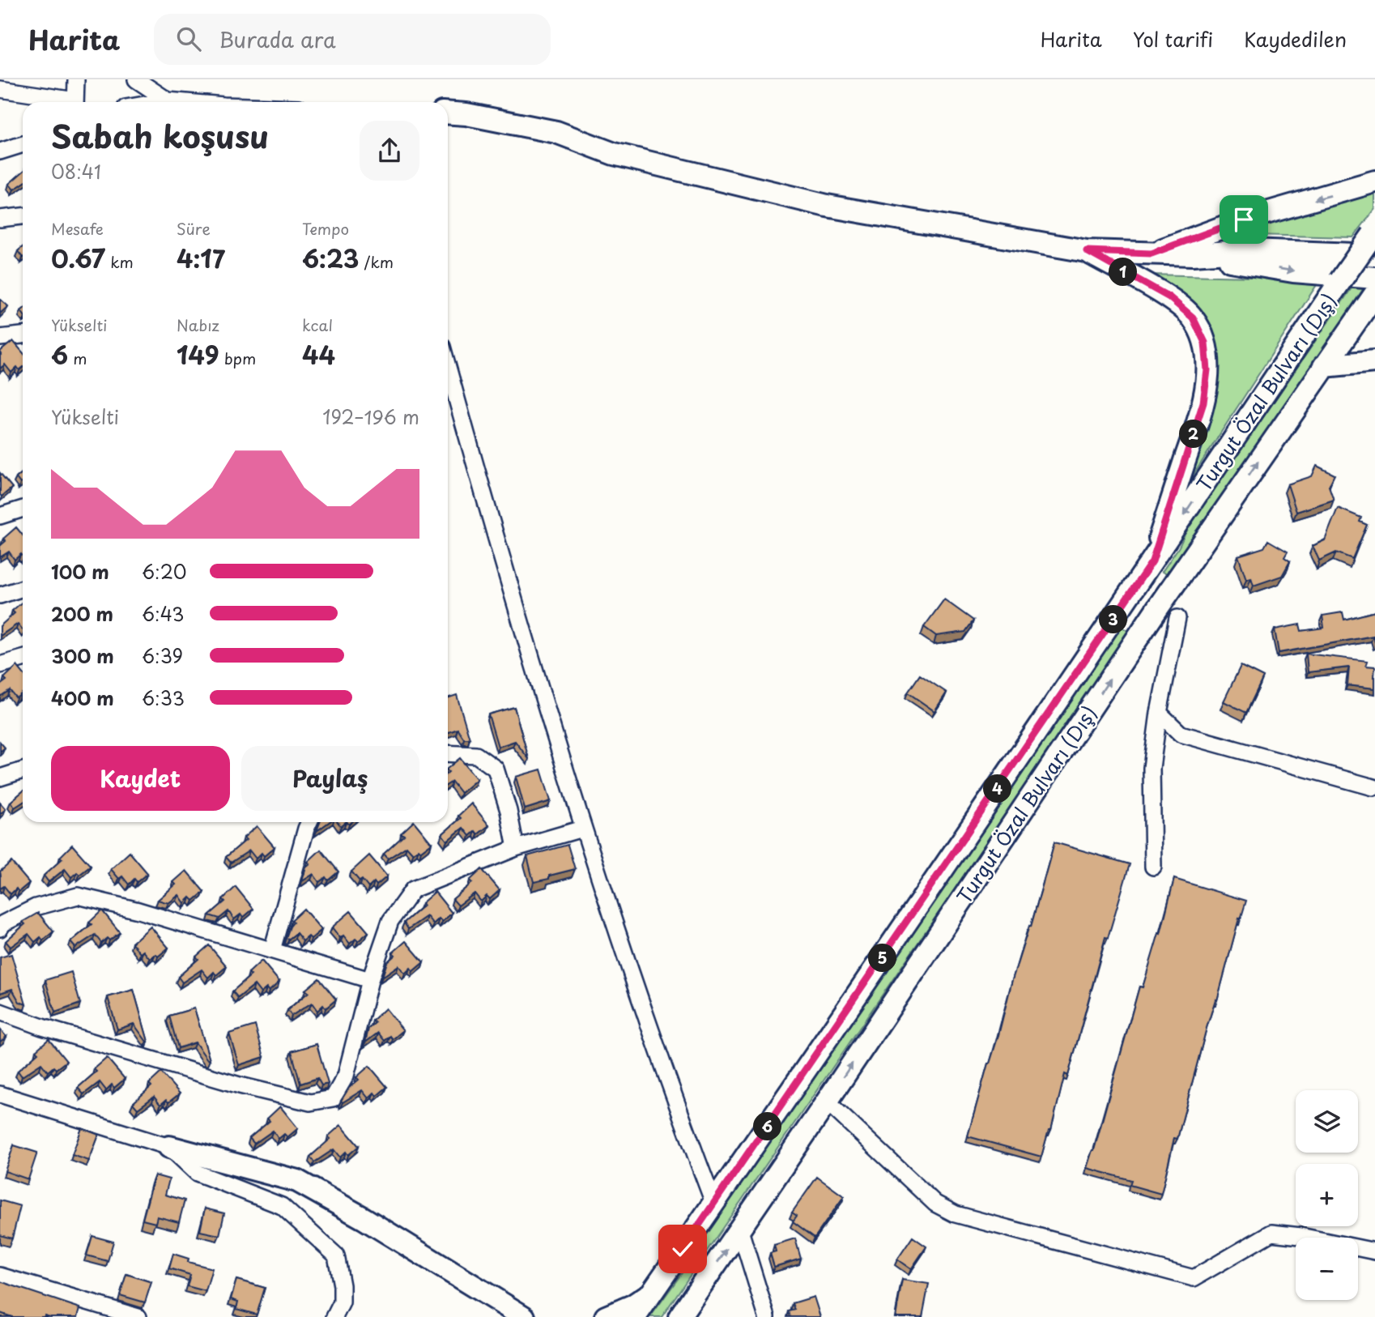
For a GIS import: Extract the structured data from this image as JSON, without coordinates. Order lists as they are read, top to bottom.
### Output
{
  "streets": {
    "main road": ["Turgut Özal Bulvarı (Dış)"]
  },
  "page": {
    "header": "Harita",
    "search": "Burada ara",
    "nav": ["Harita", "Yol tarifi", "Kaydedilen"],
    "heading": ["Sabah koşusu", "08:41"],
    "stats": [
      ["Mesafe", "0.67 km"],
      ["Süre", "4:17"],
      ["Tempo", "6:23 /km"],
      ["Yükselti", "6 m"],
      ["Nabız", "149 bpm"],
      ["kcal", "44"]
    ],
    "pins": [
      "1",
      "2",
      "3",
      "4",
      "5",
      "6"
    ],
    "chart": ["Yükselti", "192–196 m"],
    "list": [
      {
        "name": "100 m",
        "note": "6:20"
      },
      {
        "name": "200 m",
        "note": "6:43"
      },
      {
        "name": "300 m",
        "note": "6:39"
      },
      {
        "name": "400 m",
        "note": "6:33"
      }
    ],
    "buttons": ["Kaydet", "Paylaş"],
    "map_buttons": ["+", "−"]
  }
}
